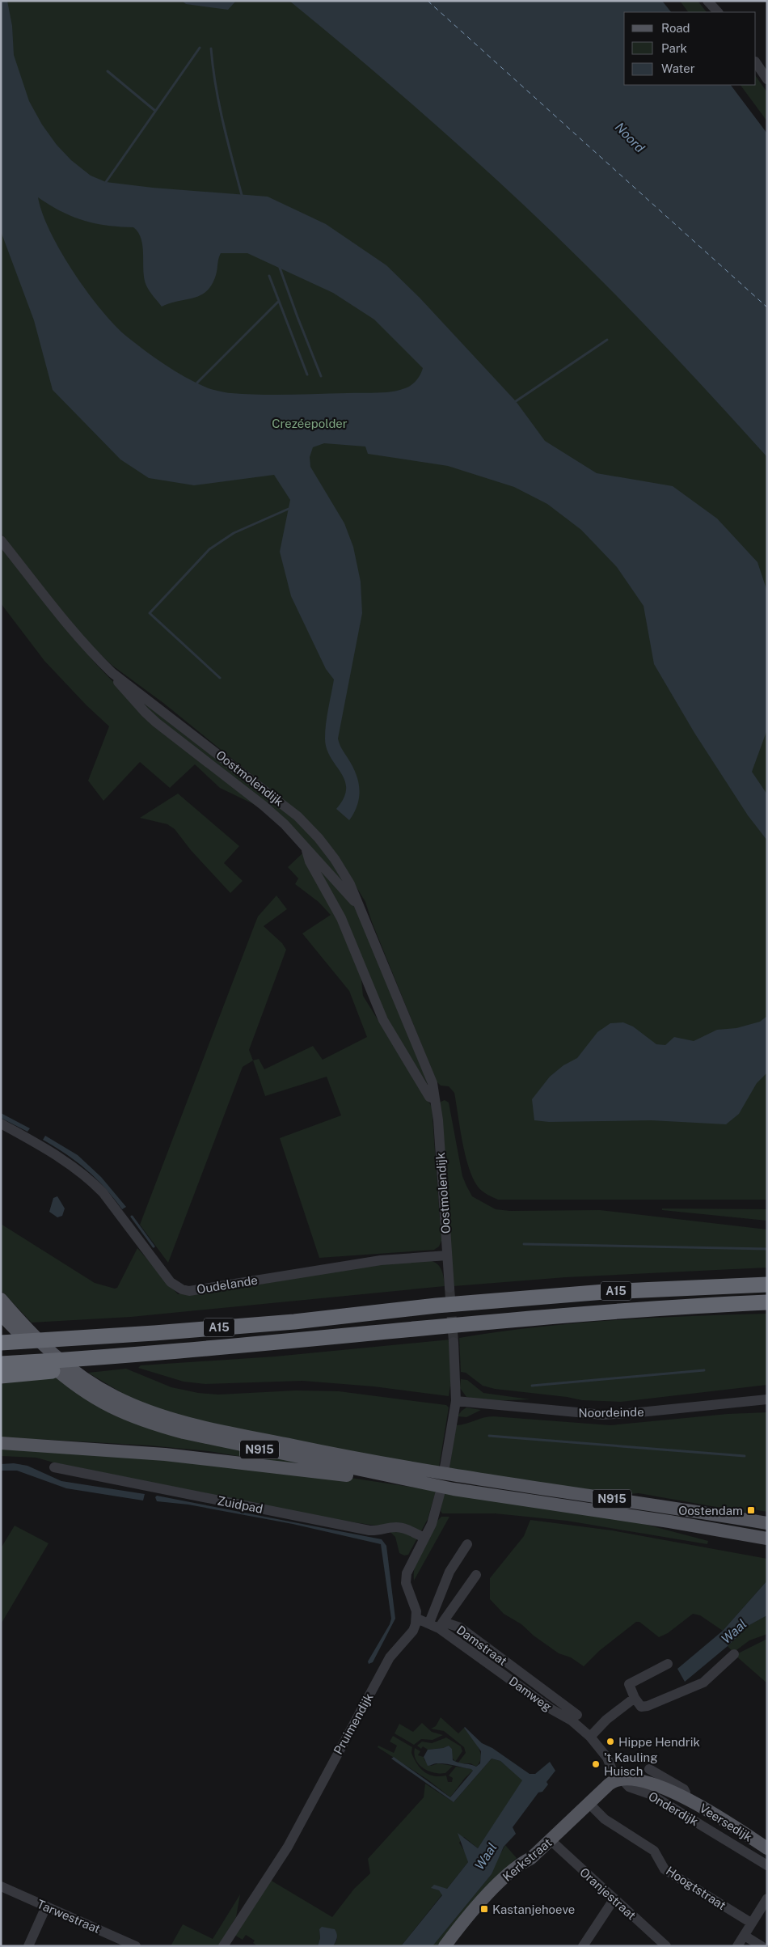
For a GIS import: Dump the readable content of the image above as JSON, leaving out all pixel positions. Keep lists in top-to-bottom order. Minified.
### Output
{"streets":{"highway":["A15"],"main road":["N915","Veersedijk","Kerkstraat"],"street":["Oostmolendijk","Oudelande","Noordeinde","Zuidpad","Damstraat","Damweg","Pruimendijk","Onderdijk","Hoogtstraat","Oranjestraat","Tarwestraat"]},"crossings":[["Oostmolendijk","Oudelande"],["Damstraat","Damweg"],["Damweg","Pruimendijk"],["Damweg","Onderdijk"],["Damweg","Veersedijk"],["Damweg","Kerkstraat"],["Onderdijk","Veersedijk"],["Onderdijk","Kerkstraat"],["Veersedijk","Kerkstraat"],["Kerkstraat","Hoogtstraat"],["Kerkstraat","Oranjestraat"]],"water":["Noord","Waal"],"parks":["Crezéepolder"],"places":{"transit":["Oostendam","Kastanjehoeve"],"other":["Hippe Hendrik","'t Kauling Huisch"]},"legend":["Road","Park","Water"]}
